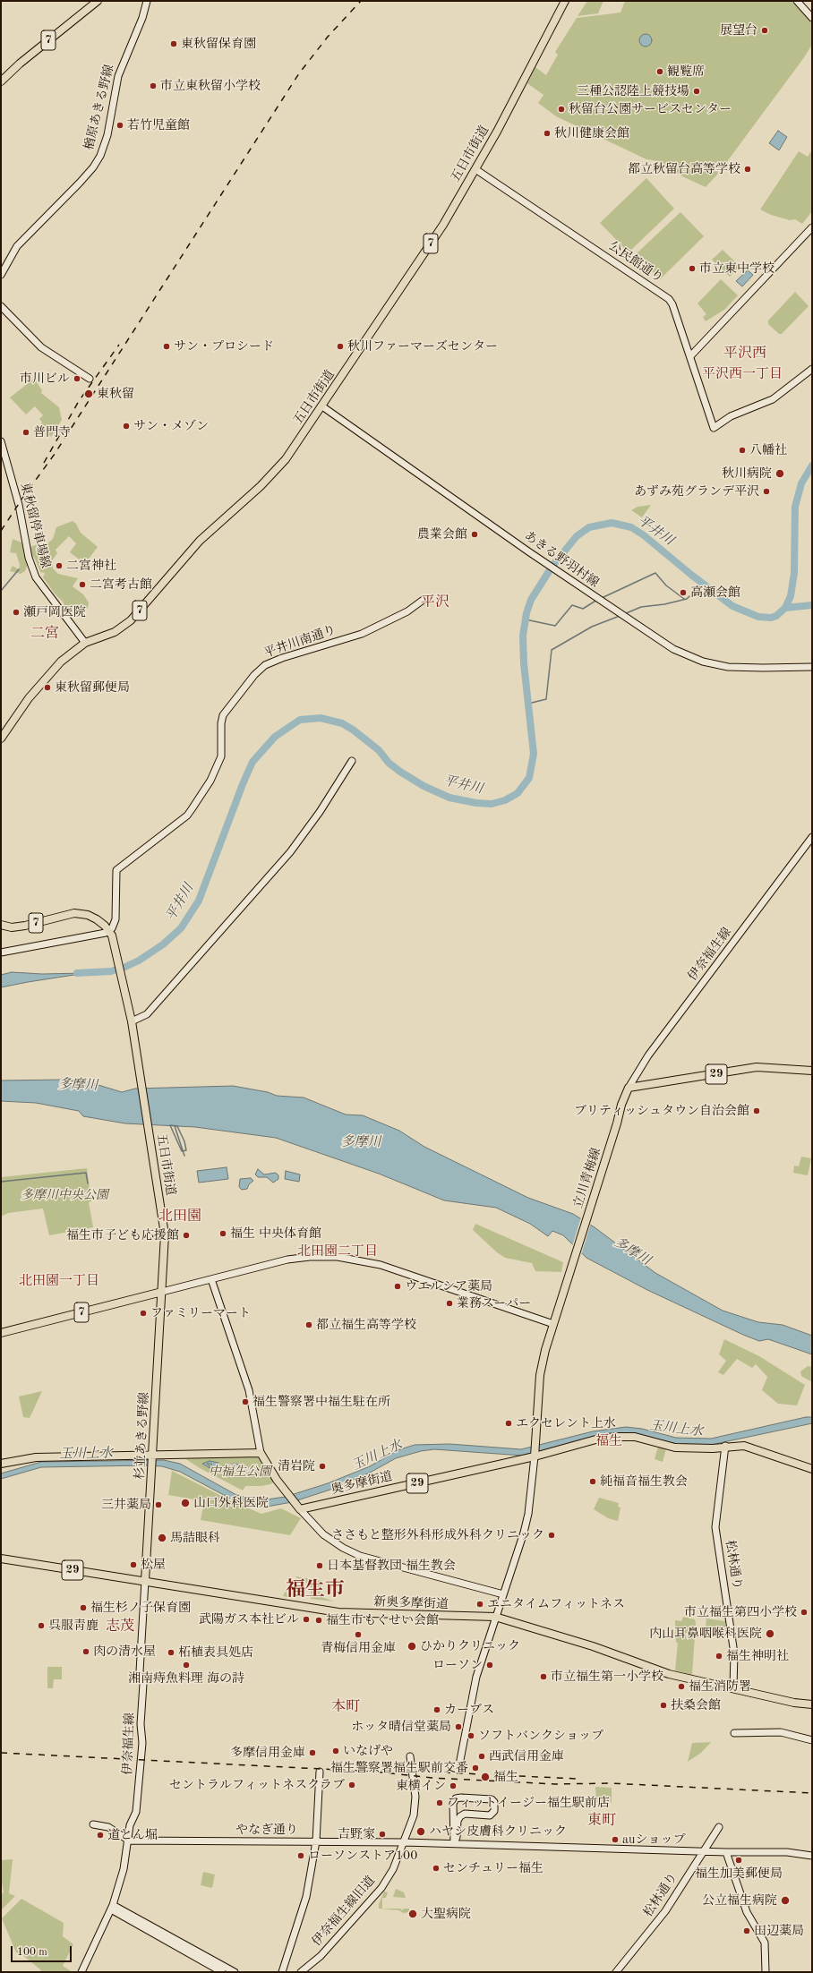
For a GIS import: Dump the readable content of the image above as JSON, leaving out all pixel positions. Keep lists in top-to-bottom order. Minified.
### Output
{"streets":{"main road":["7","五日市街道","29","立川青梅線","杉並あきる野線","奥多摩街道","新奥多摩街道"],"street":["楢原あきる野線","公民館通り","東秋留停車場線","あきる野羽村線","平井川南通り","伊奈福生線","松林通り","やなぎ通り","伊奈福生線旧道"]},"crossings":[["7","五日市街道"],["7","平井川南通り"],["7","杉並あきる野線"],["五日市街道","公民館通り"],["五日市街道","東秋留停車場線"],["五日市街道","あきる野羽村線"],["五日市街道","平井川南通り"],["五日市街道","杉並あきる野線"],["伊奈福生線","29"],["伊奈福生線","立川青梅線"],["伊奈福生線","杉並あきる野線"],["伊奈福生線","新奥多摩街道"],["伊奈福生線","やなぎ通り"],["29","立川青梅線"],["立川青梅線","奥多摩街道"],["杉並あきる野線","新奥多摩街道"],["奥多摩街道","松林通り"],["松林通り","新奥多摩街道"],["松林通り","やなぎ通り"],["やなぎ通り","伊奈福生線旧道"]],"districts":["平沢西","平沢西一丁目","平沢","二宮","北田園","北田園二丁目","北田園一丁目","福生","福生市","志茂","本町","東町"],"water":["平井川","多摩川","玉川上水"],"parks":["多摩川中央公園","中福生公園"],"places":["展望台","東秋留保育園","観覧席","市立東秋留小学校","三種公認陸上競技場","秋留台公園サービスセンター","若竹児童館","秋川健康会館","都立秋留台高等学校","市立東中学校","サン・プロシード","秋川ファーマーズセンター","市川ビル","東秋留","サン・メゾン","普門寺","八幡社","秋川病院","あずみ苑グランデ平沢","農業会館","二宮神社","二宮考古館","高瀬会館","瀬戸岡医院","東秋留郵便局","ブリティッシュタウン自治会館","福生 中央体育館","福生市子ども応援館","ウエルシア薬局","業務スーパー","ファミリーマート","都立福生高等学校","福生警察署中福生駐在所","エクセレント上水","清岩院","純福音福生教会","山口外科医院","三井薬局","ささもと整形外科形成外科クリニック","馬詰眼科","松屋","日本基督教団 福生教会","エニタイムフィットネス","福生杉ノ子保育園","市立福生第四小学校","武陽ガス本社ビル","福生市もくせい会館","呉服靑鹿","内山耳鼻咽喉科医院","青梅信用金庫","ひかりクリニック","肉の清水屋","柘植表具処店","福生神明社","湘南痔魚料理 海の詩","ローソン","市立福生第一小学校","福生消防署","扶桑会館","カーブス","ホッタ晴信堂薬局","ソフトバンクショップ","いなげや","多摩信用金庫","西武信用金庫","福生警察署福生駅前交番","福生","セントラルフィットネスクラブ","東横イン","フィットイージー福生駅前店","ハヤシ皮膚科クリニック","吉野家","道とん堀","auショップ","ローソンストア100","福生加美郵便局","センチュリー福生","公立福生病院","大聖病院","田辺薬局"],"scale_bar":"100 m"}
